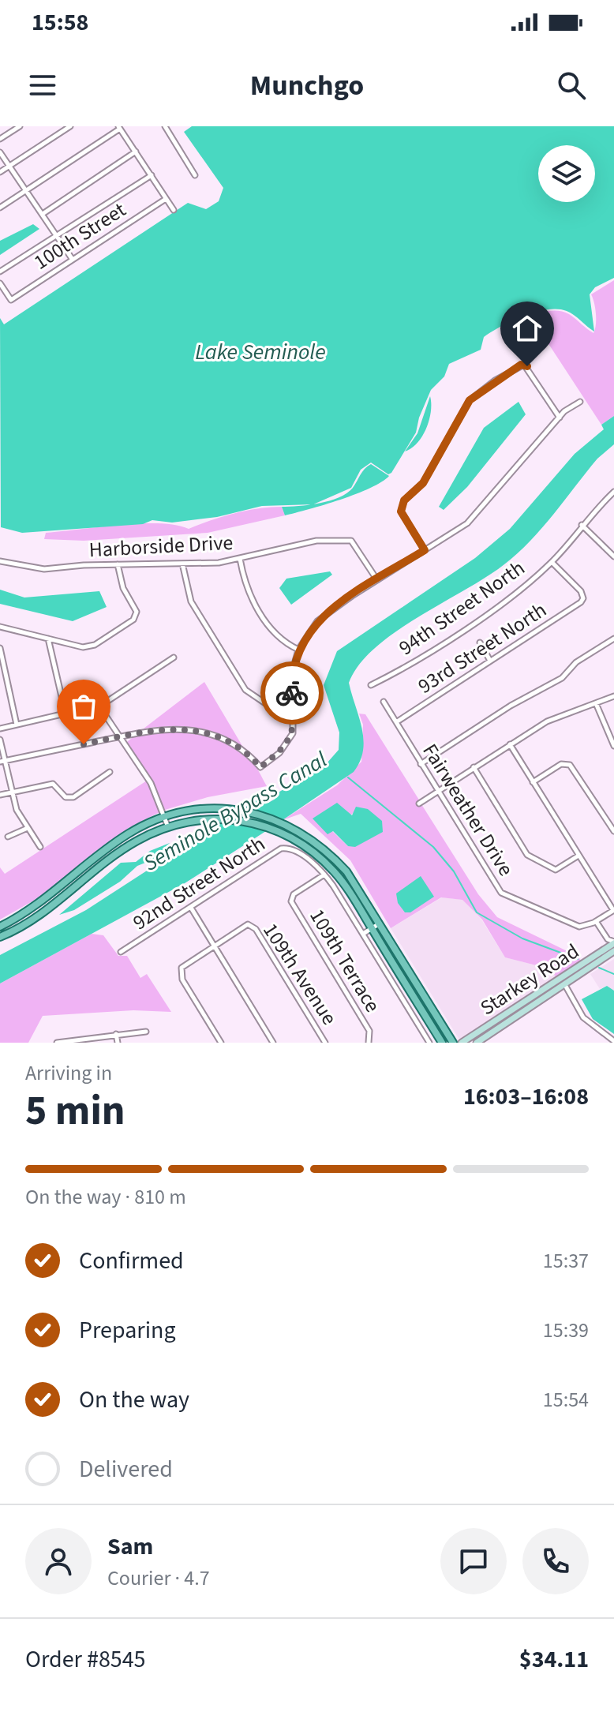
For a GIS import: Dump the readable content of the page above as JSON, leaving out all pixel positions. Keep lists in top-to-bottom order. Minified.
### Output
{"streets":{"main road":["Starkey Road"],"street":["100th Street","Harborside Drive","94th Street North","93rd Street North","Fairweather Drive","92nd Street North","109th Terrace","109th Avenue"]},"crossings":[["94th Street North","93rd Street North"],["93rd Street North","Fairweather Drive"],["92nd Street North","109th Terrace"]],"water":["Lake Seminole","Seminole Bypass Canal"],"page":{"status":"15:58","header":"Munchgo","heading":["5 min","Arriving in","16:03–16:08"],"panel":["Sam","Courier · 4.7","Order #8545","$34.11"],"bar":"On the way · 810 m","list":[["Confirmed","15:37"],["Preparing","15:39"],["On the way","15:54"],"Delivered"]}}
